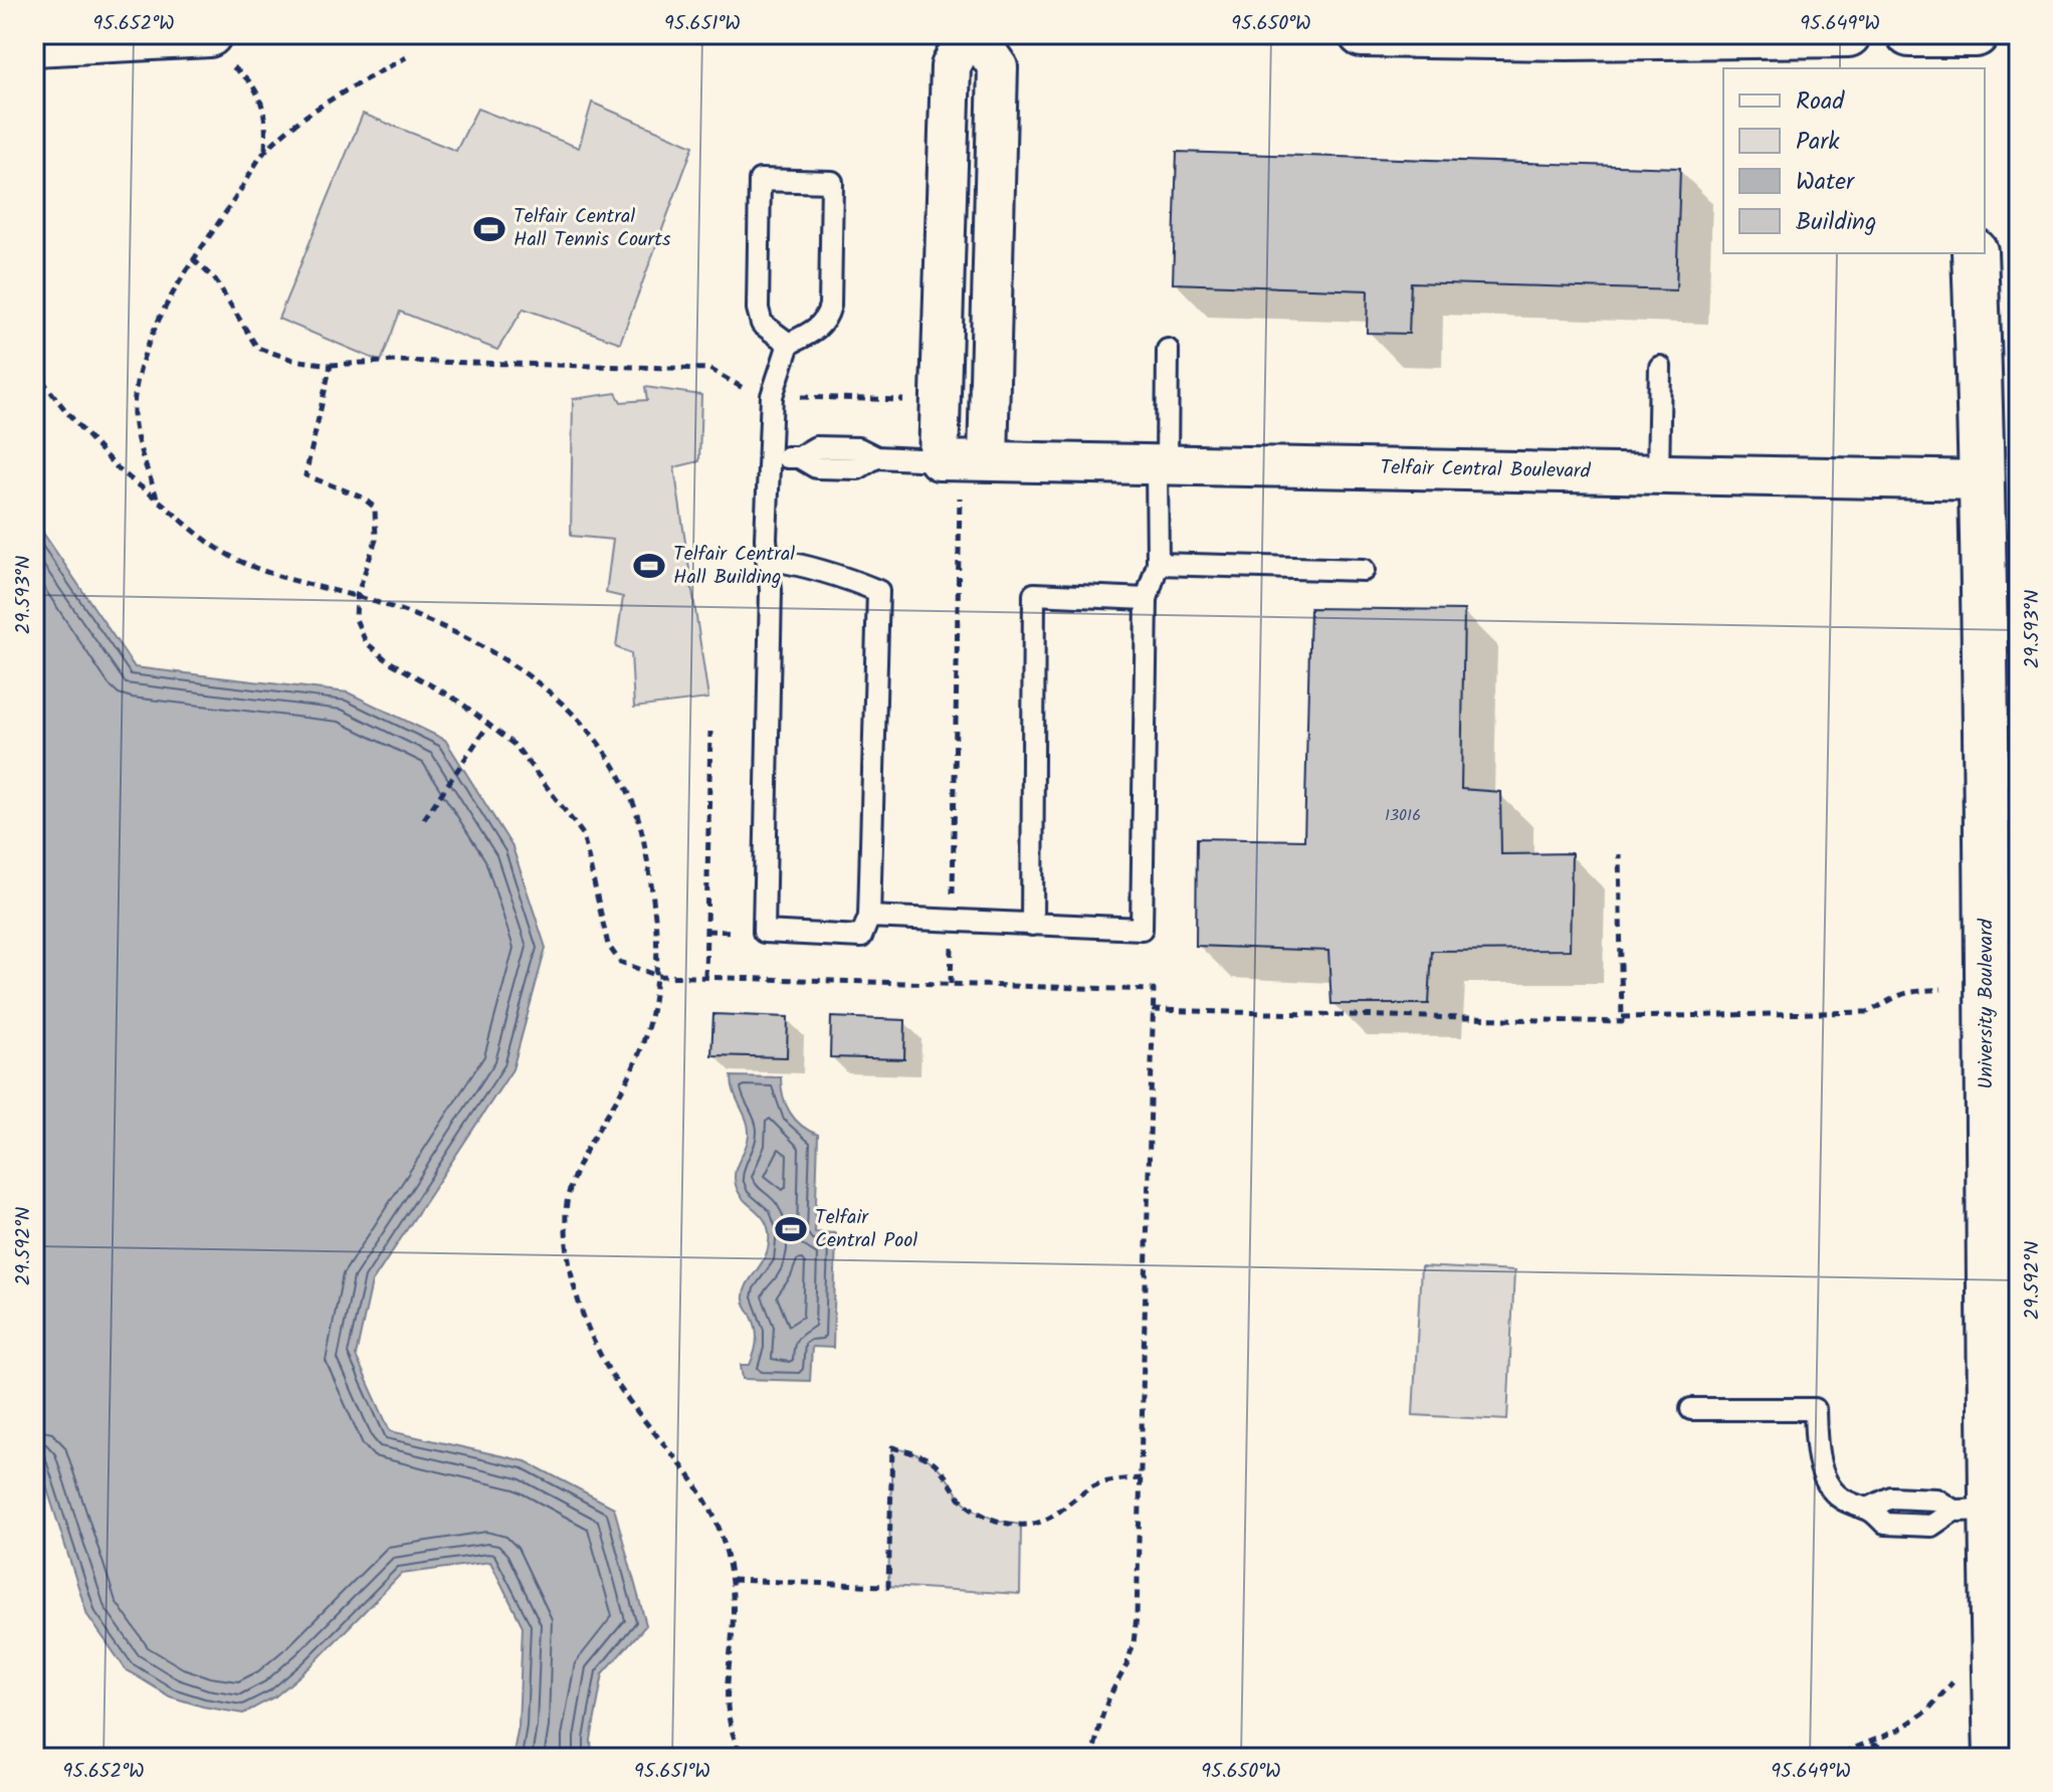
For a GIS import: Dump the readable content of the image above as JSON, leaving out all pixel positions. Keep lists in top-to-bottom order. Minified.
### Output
{"streets":{"main road":["University Boulevard"],"street":["Telfair Central Boulevard"]},"crossings":[["Telfair Central Boulevard","University Boulevard"]],"places":{"sports":["Telfair Central Hall Tennis Courts","Telfair Central Hall Building","Telfair Central Pool"]},"house_numbers":["13016"],"legend":["Road","Park","Water","Building"],"coordinates":["95.652°W","95.651°W","95.650°W","95.649°W","29.593°N","29.592°N"]}
